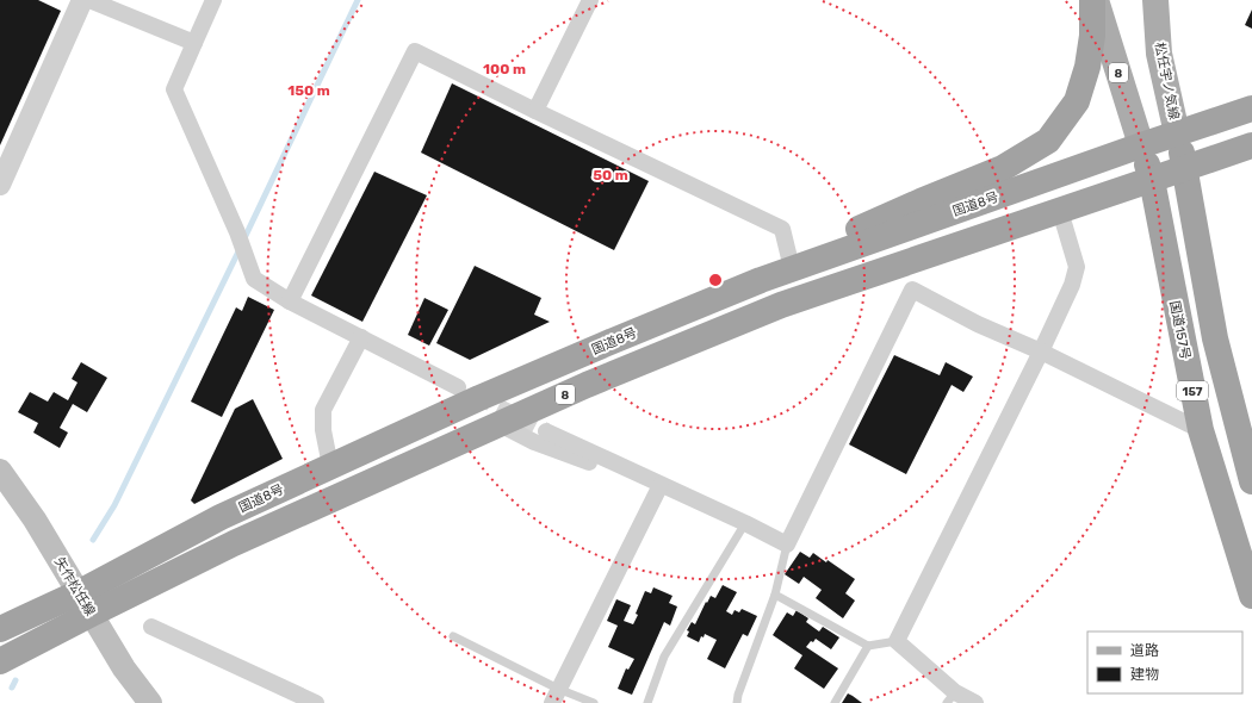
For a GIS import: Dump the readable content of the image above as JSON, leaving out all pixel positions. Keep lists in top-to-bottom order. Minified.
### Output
{"streets":{"highway":["8","国道8号","国道157号","157"],"main road":["松任宇ノ気線","矢作松任線"]},"crossings":[["8","国道8号"],["8","国道157号"],["松任宇ノ気線","国道8号"],["松任宇ノ気線","157"],["国道8号","国道157号"],["国道8号","157"],["国道8号","矢作松任線"]],"legend":["道路","建物"],"rings":["100 m","150 m","50 m"]}
